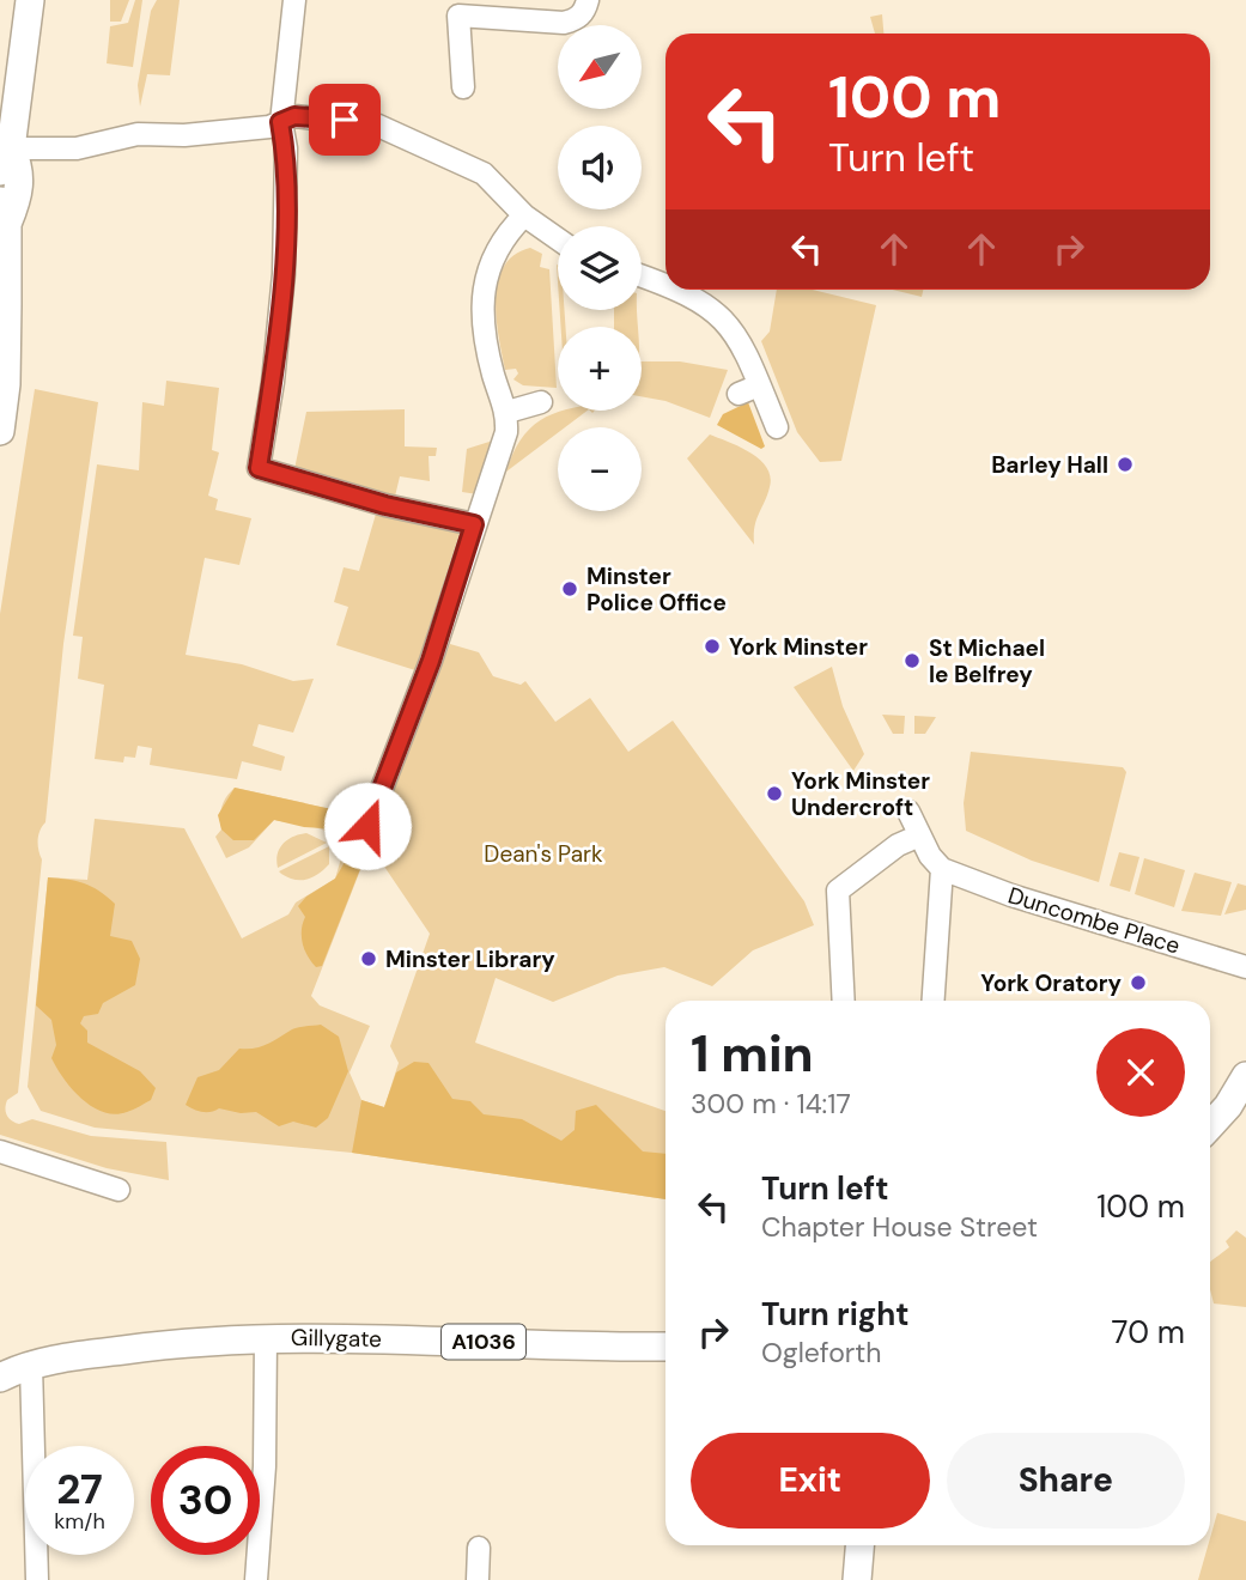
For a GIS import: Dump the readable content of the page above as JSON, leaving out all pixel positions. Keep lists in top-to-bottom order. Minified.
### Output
{"streets":{"main road":["Gillygate","A1036"],"street":["Duncombe Place"]},"parks":["Dean's Park"],"places":["Barley Hall","Minster Police Office","York Minster","St Michael le Belfrey","York Minster Undercroft","Minster Library","York Oratory"],"north":"bottom left","page":{"map_buttons":["+","−"],"turn":["100 m","Turn left"],"heading":["1 min","300 m · 14:17"],"list":[{"name":"Turn left","note":"Chapter House Street","value":"100 m"},{"name":"Turn right","note":"Ogleforth","value":"70 m"}],"buttons":["Exit","Share"],"speed":"27 km/h","limit":"30"}}
